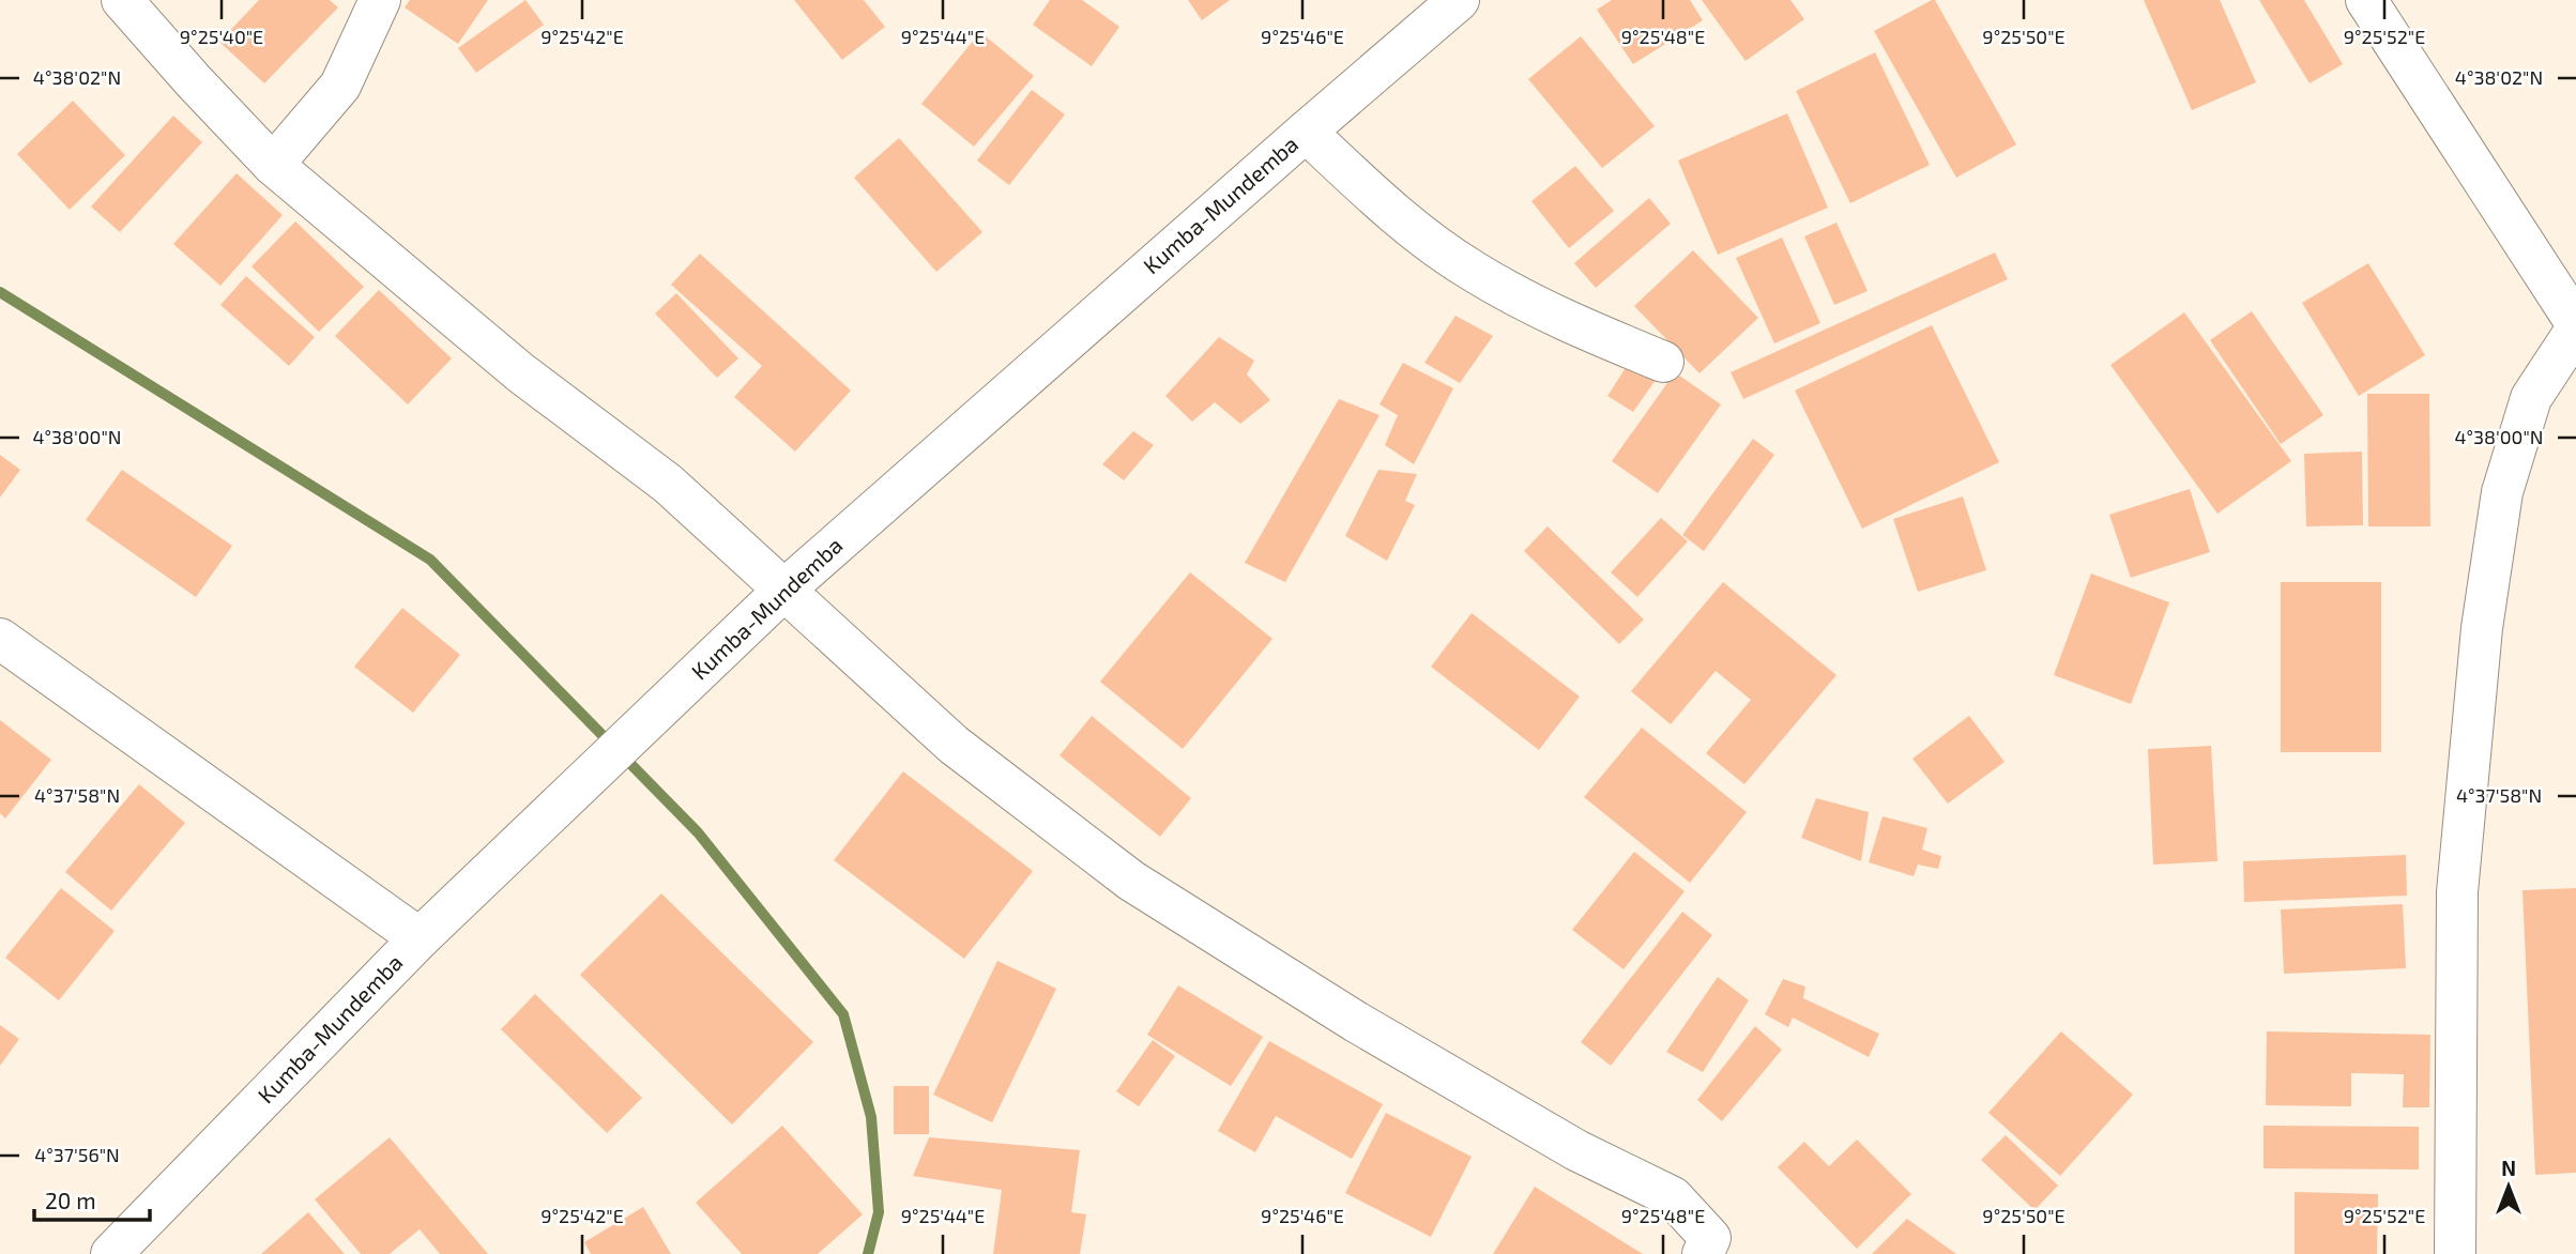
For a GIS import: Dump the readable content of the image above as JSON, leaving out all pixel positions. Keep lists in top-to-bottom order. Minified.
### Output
{"streets":{"main road":["Kumba-Mundemba"]},"scale_bar":"20 m","north":"top","coordinates":["9°25'40\"E","9°25'42\"E","9°25'44\"E","9°25'46\"E","9°25'48\"E","9°25'50\"E","9°25'52\"E","4°38'02\"N","4°38'00\"N","4°37'58\"N","4°37'56\"N"]}
